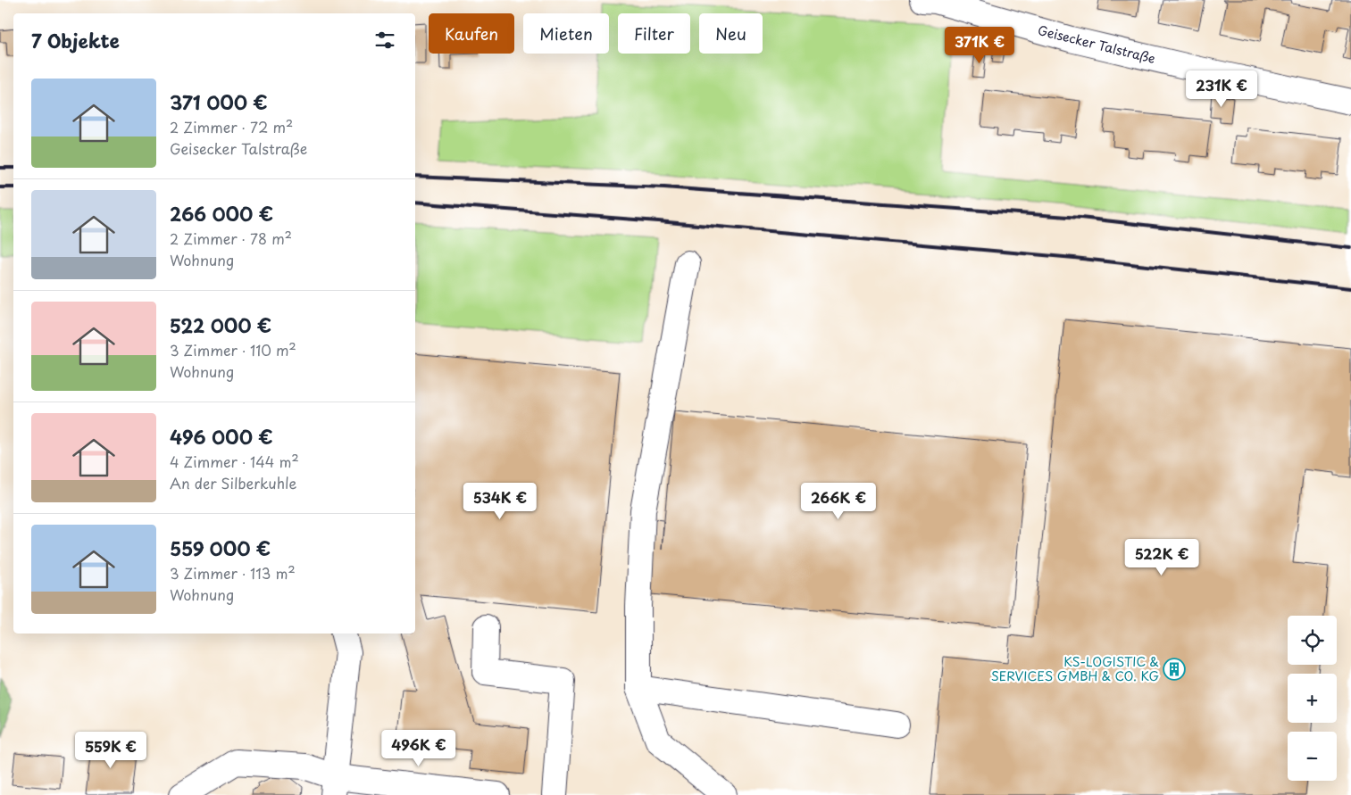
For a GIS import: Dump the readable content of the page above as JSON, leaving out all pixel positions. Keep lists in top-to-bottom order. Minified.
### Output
{"streets":{"street":["Geisecker Talstraße"]},"places":{"building":["KS-LOGISTIC & SERVICES GMBH & CO. KG"]},"page":{"chip":["Kaufen","Mieten","Filter","Neu"],"heading":"7 Objekte","price":["371K €","231K €","534K €","266K €","522K €","496K €","559K €"],"list":[{"name":"371 000 €","note":"2 Zimmer · 72 m² · Geisecker Talstraße"},{"name":"266 000 €","note":"2 Zimmer · 78 m² · Wohnung"},{"name":"522 000 €","note":"3 Zimmer · 110 m² · Wohnung"},{"name":"496 000 €","note":"4 Zimmer · 144 m² · An der Silberkuhle"},{"name":"559 000 €","note":"3 Zimmer · 113 m² · Wohnung"}],"map_buttons":["+","−"]}}
